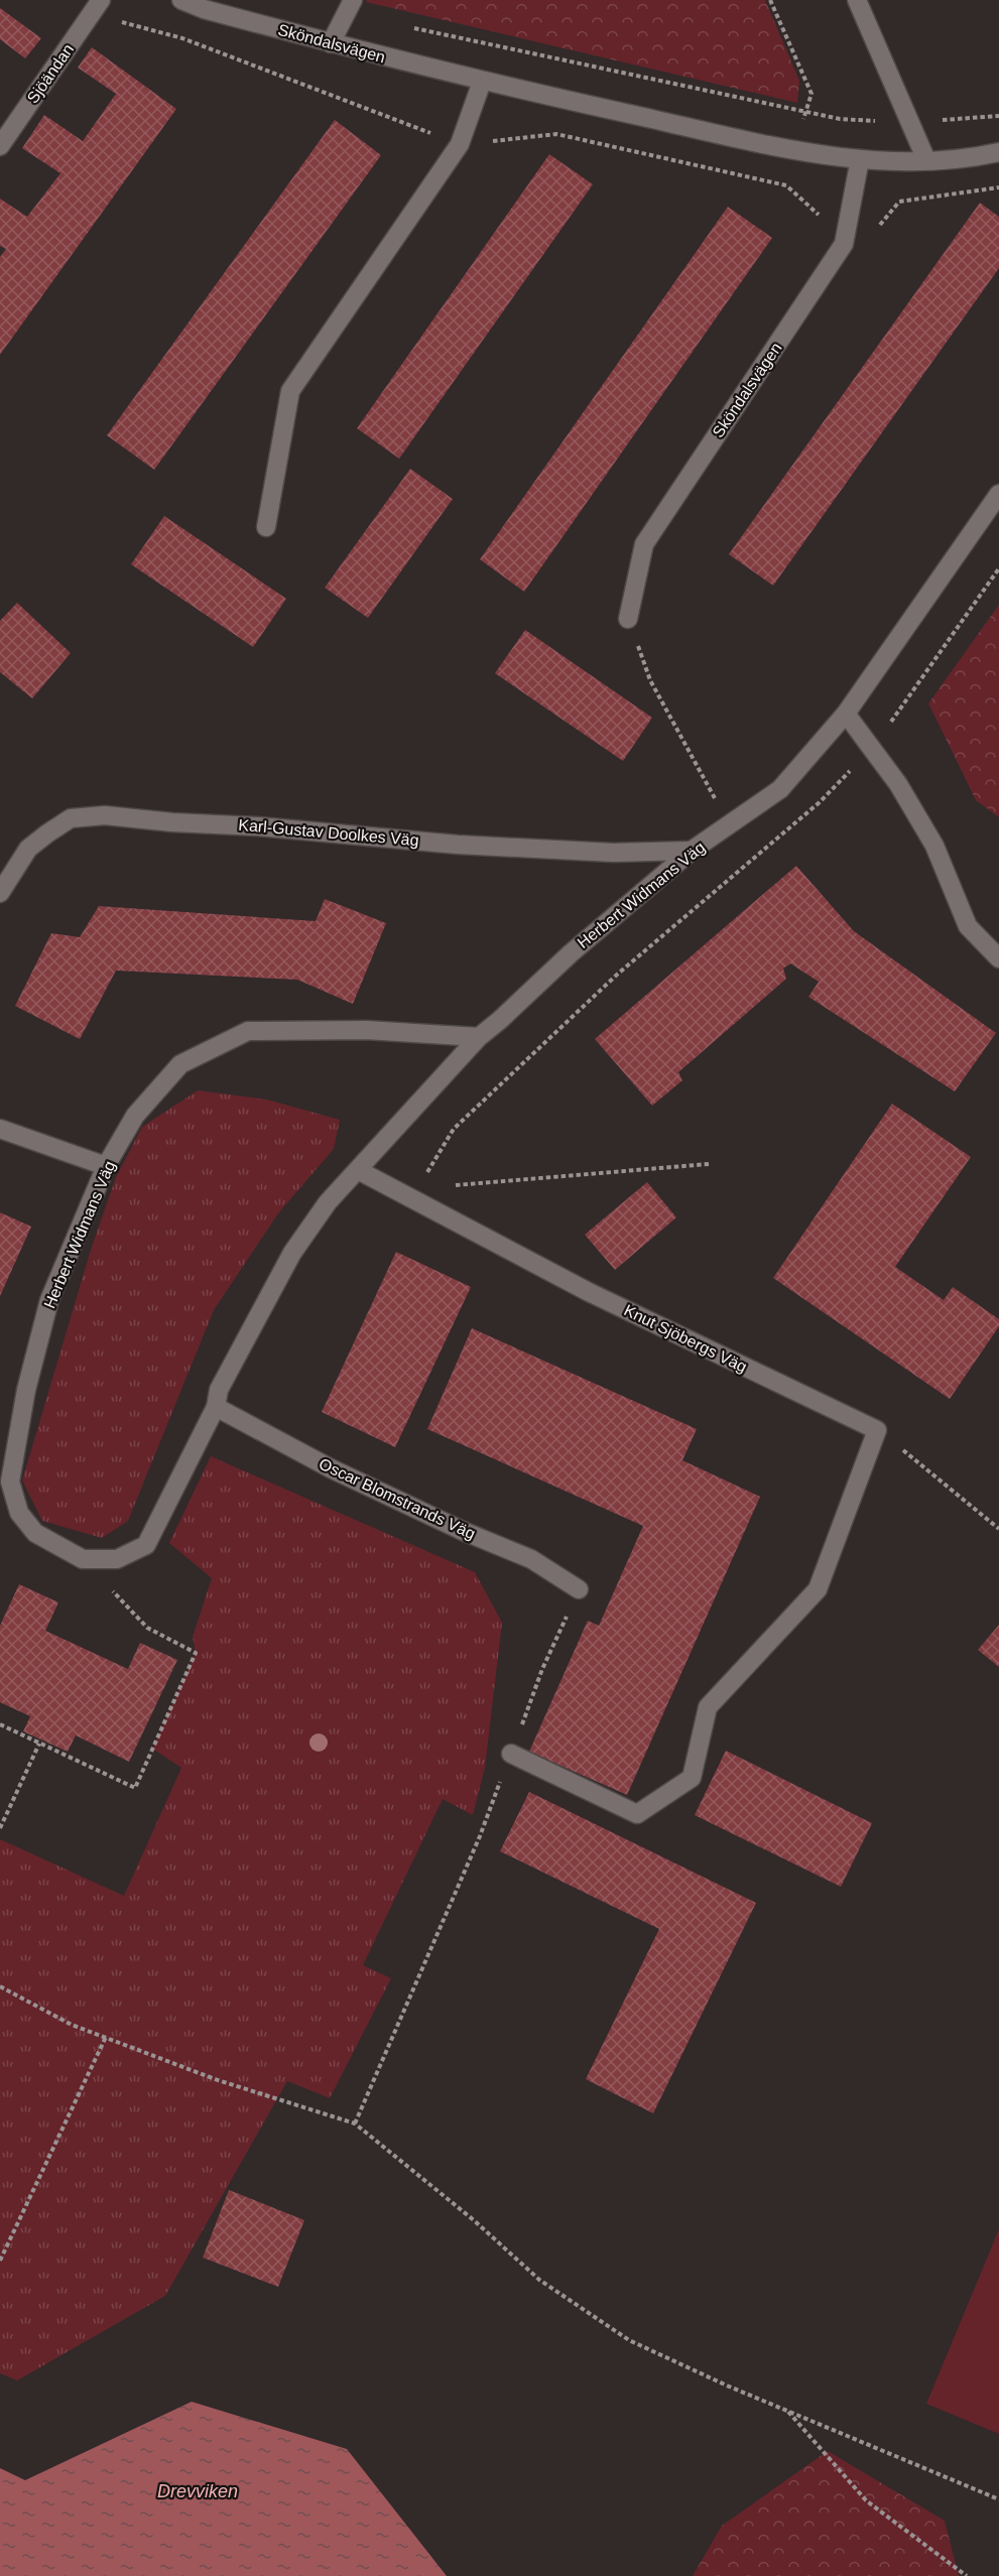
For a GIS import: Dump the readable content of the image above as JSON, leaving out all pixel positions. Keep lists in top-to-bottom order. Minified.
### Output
{"streets":{"street":["Sköndalsvägen","Sjöändan","Karl-Gustav Doolkes Väg","Herbert Widmans Väg","Knut Sjöbergs Väg","Oscar Blomstrands Väg"]},"crossings":[["Karl-Gustav Doolkes Väg","Herbert Widmans Väg"],["Herbert Widmans Väg","Knut Sjöbergs Väg"],["Herbert Widmans Väg","Oscar Blomstrands Väg"]],"water":["Drevviken"]}
